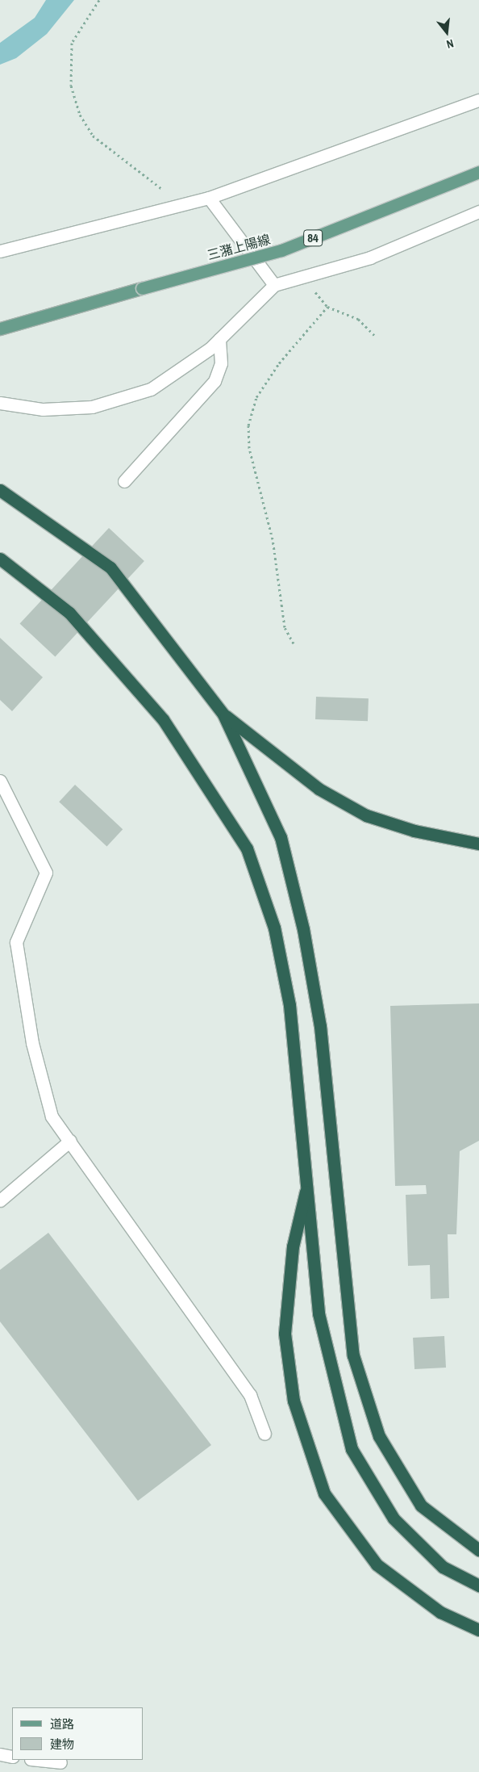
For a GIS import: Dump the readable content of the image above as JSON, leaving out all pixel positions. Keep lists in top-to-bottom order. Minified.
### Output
{"streets":{"main road":["84","三潴上陽線"]},"legend":["道路","建物"],"north":"bottom"}
